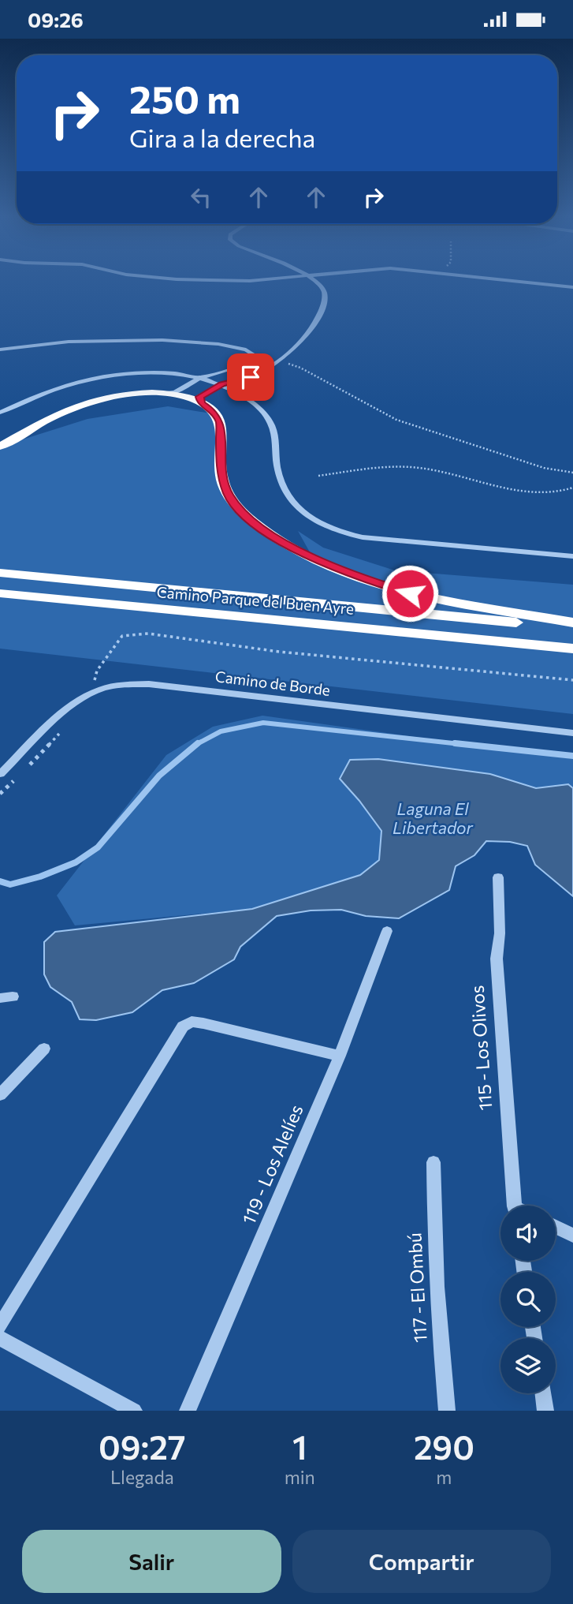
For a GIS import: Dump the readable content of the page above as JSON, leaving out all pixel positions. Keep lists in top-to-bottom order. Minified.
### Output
{"streets":{"highway":["Camino Parque del Buen Ayre"],"street":["Camino de Borde","115 - Los Olivos","119 - Los Alelíes","117 - El Ombú"]},"water":["Laguna El Libertador"],"page":{"status":"09:26","turn":["250 m","Gira a la derecha"],"eta":["09:27","Llegada","1","min","290","m"],"buttons":["Salir","Compartir"]}}
